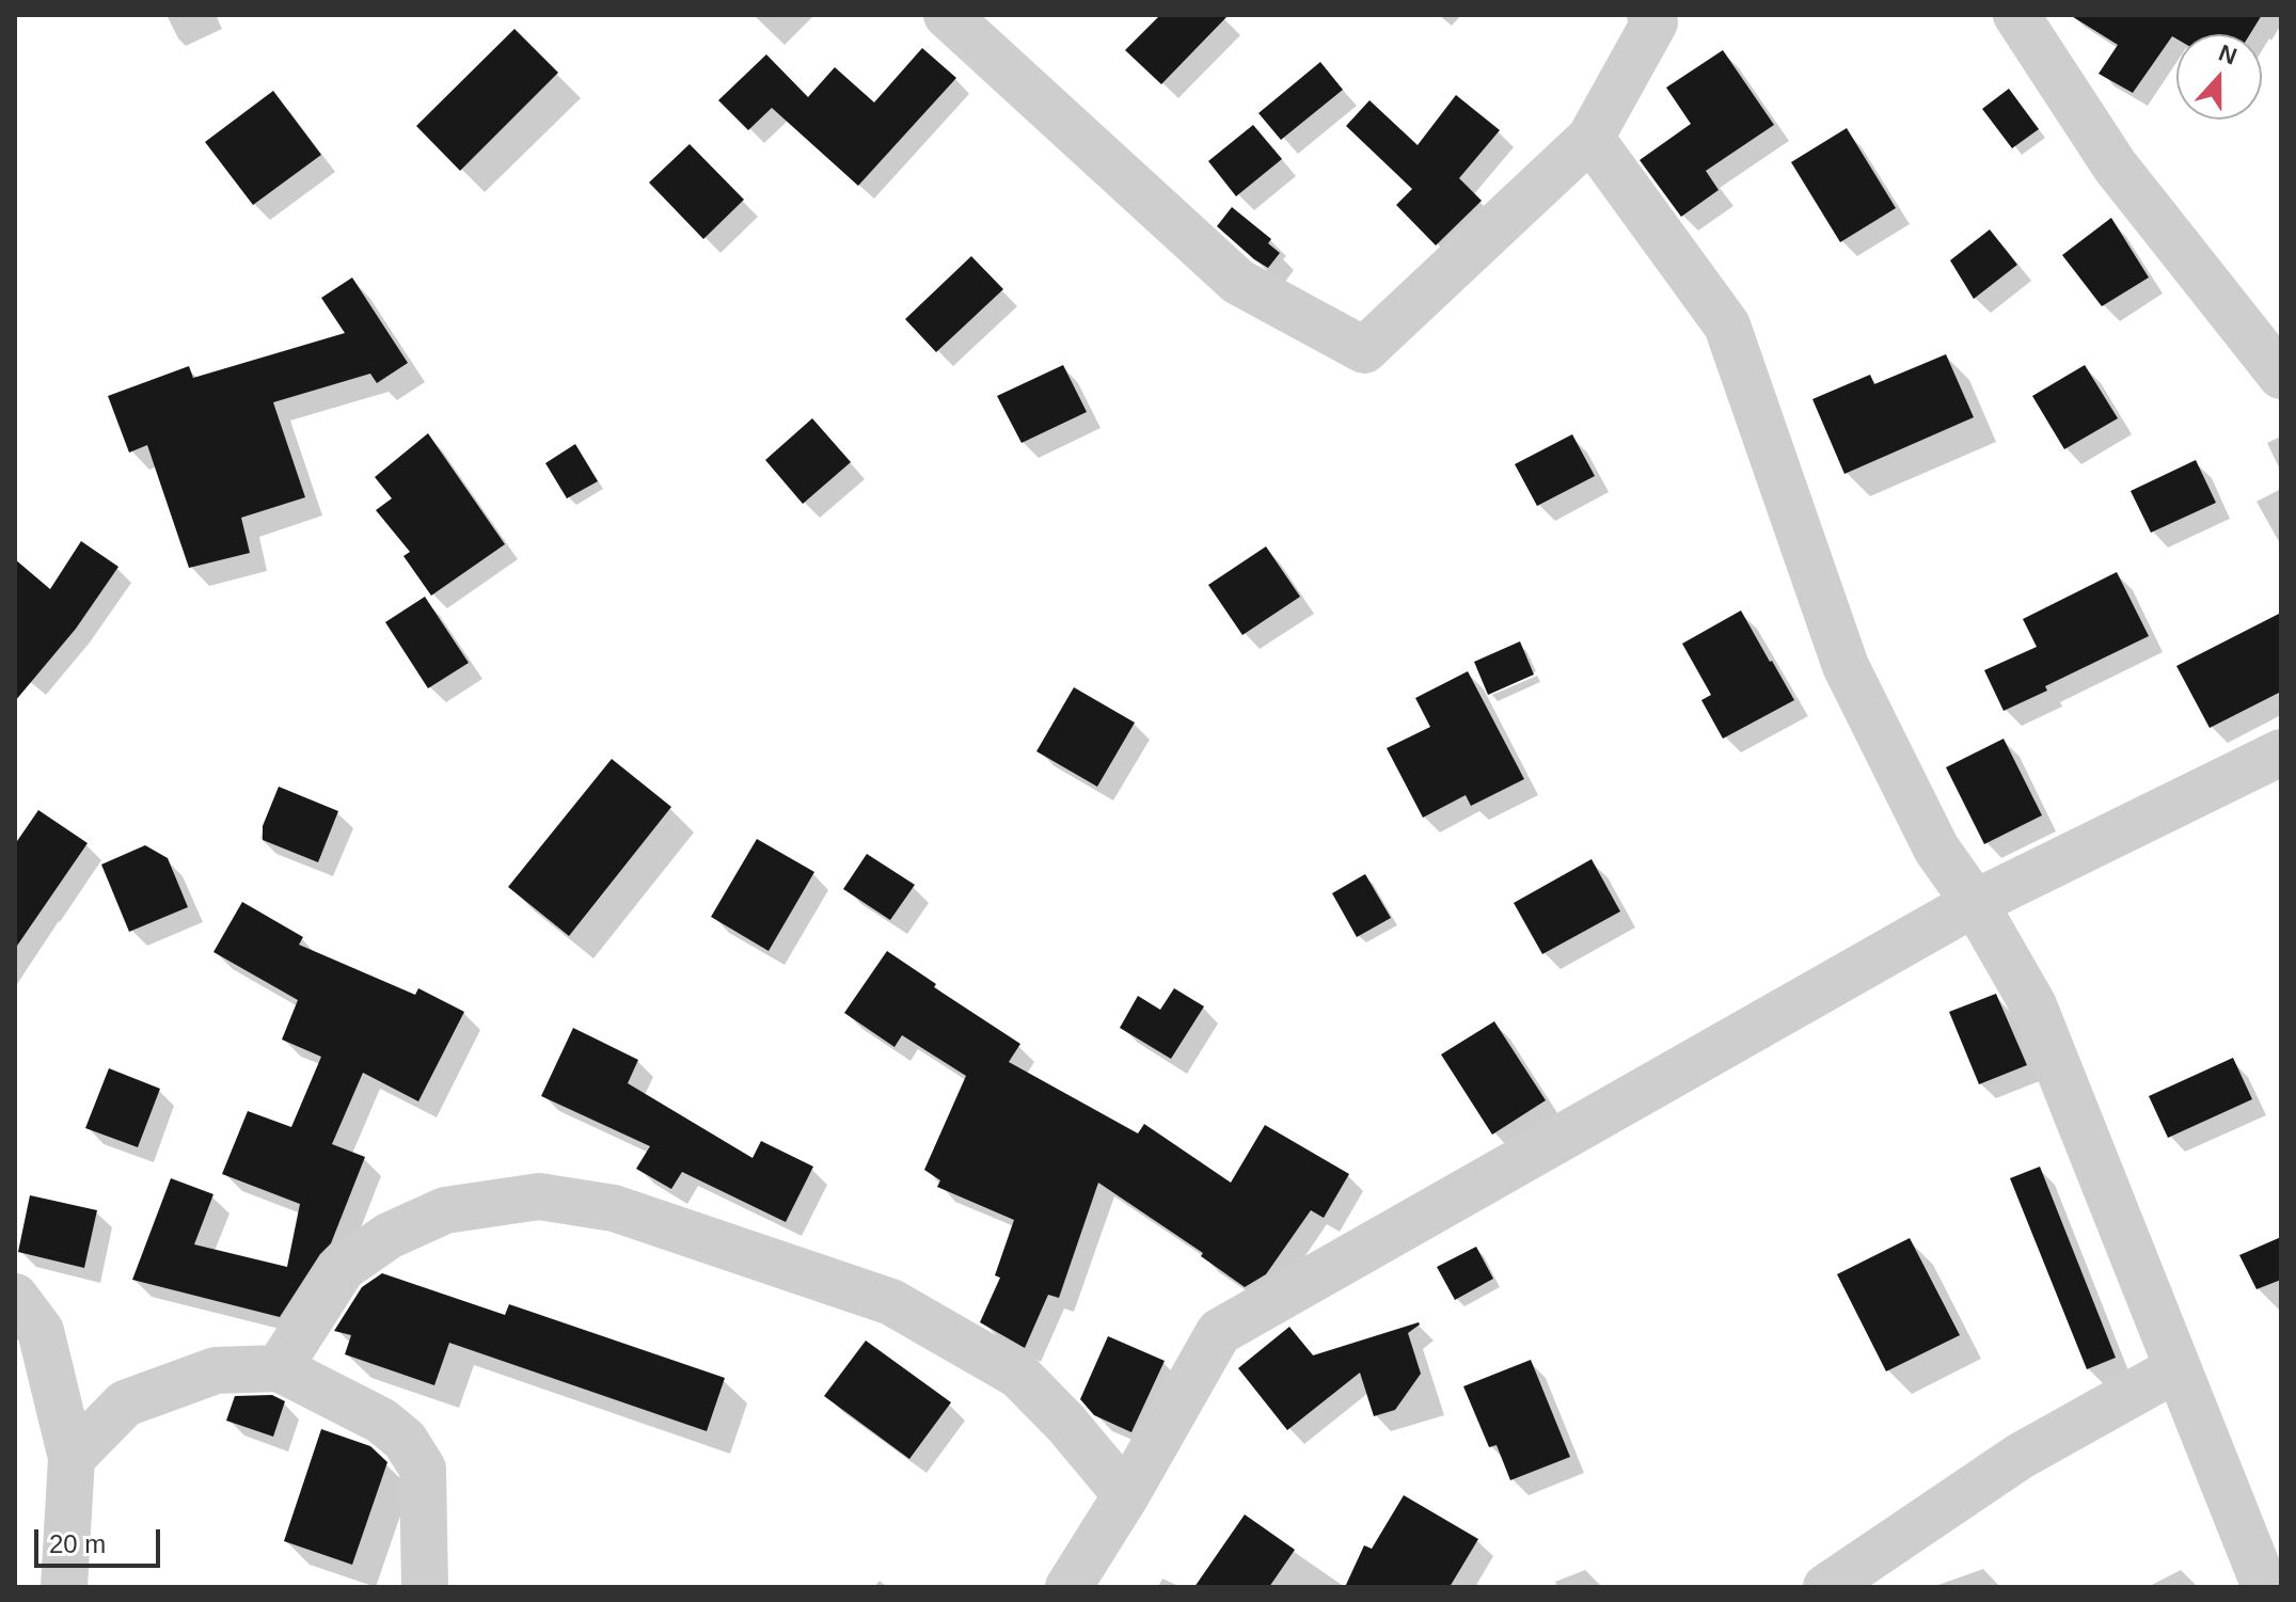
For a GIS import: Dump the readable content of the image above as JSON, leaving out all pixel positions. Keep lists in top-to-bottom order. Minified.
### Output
{"scale_bar":"20 m","north":"top"}
